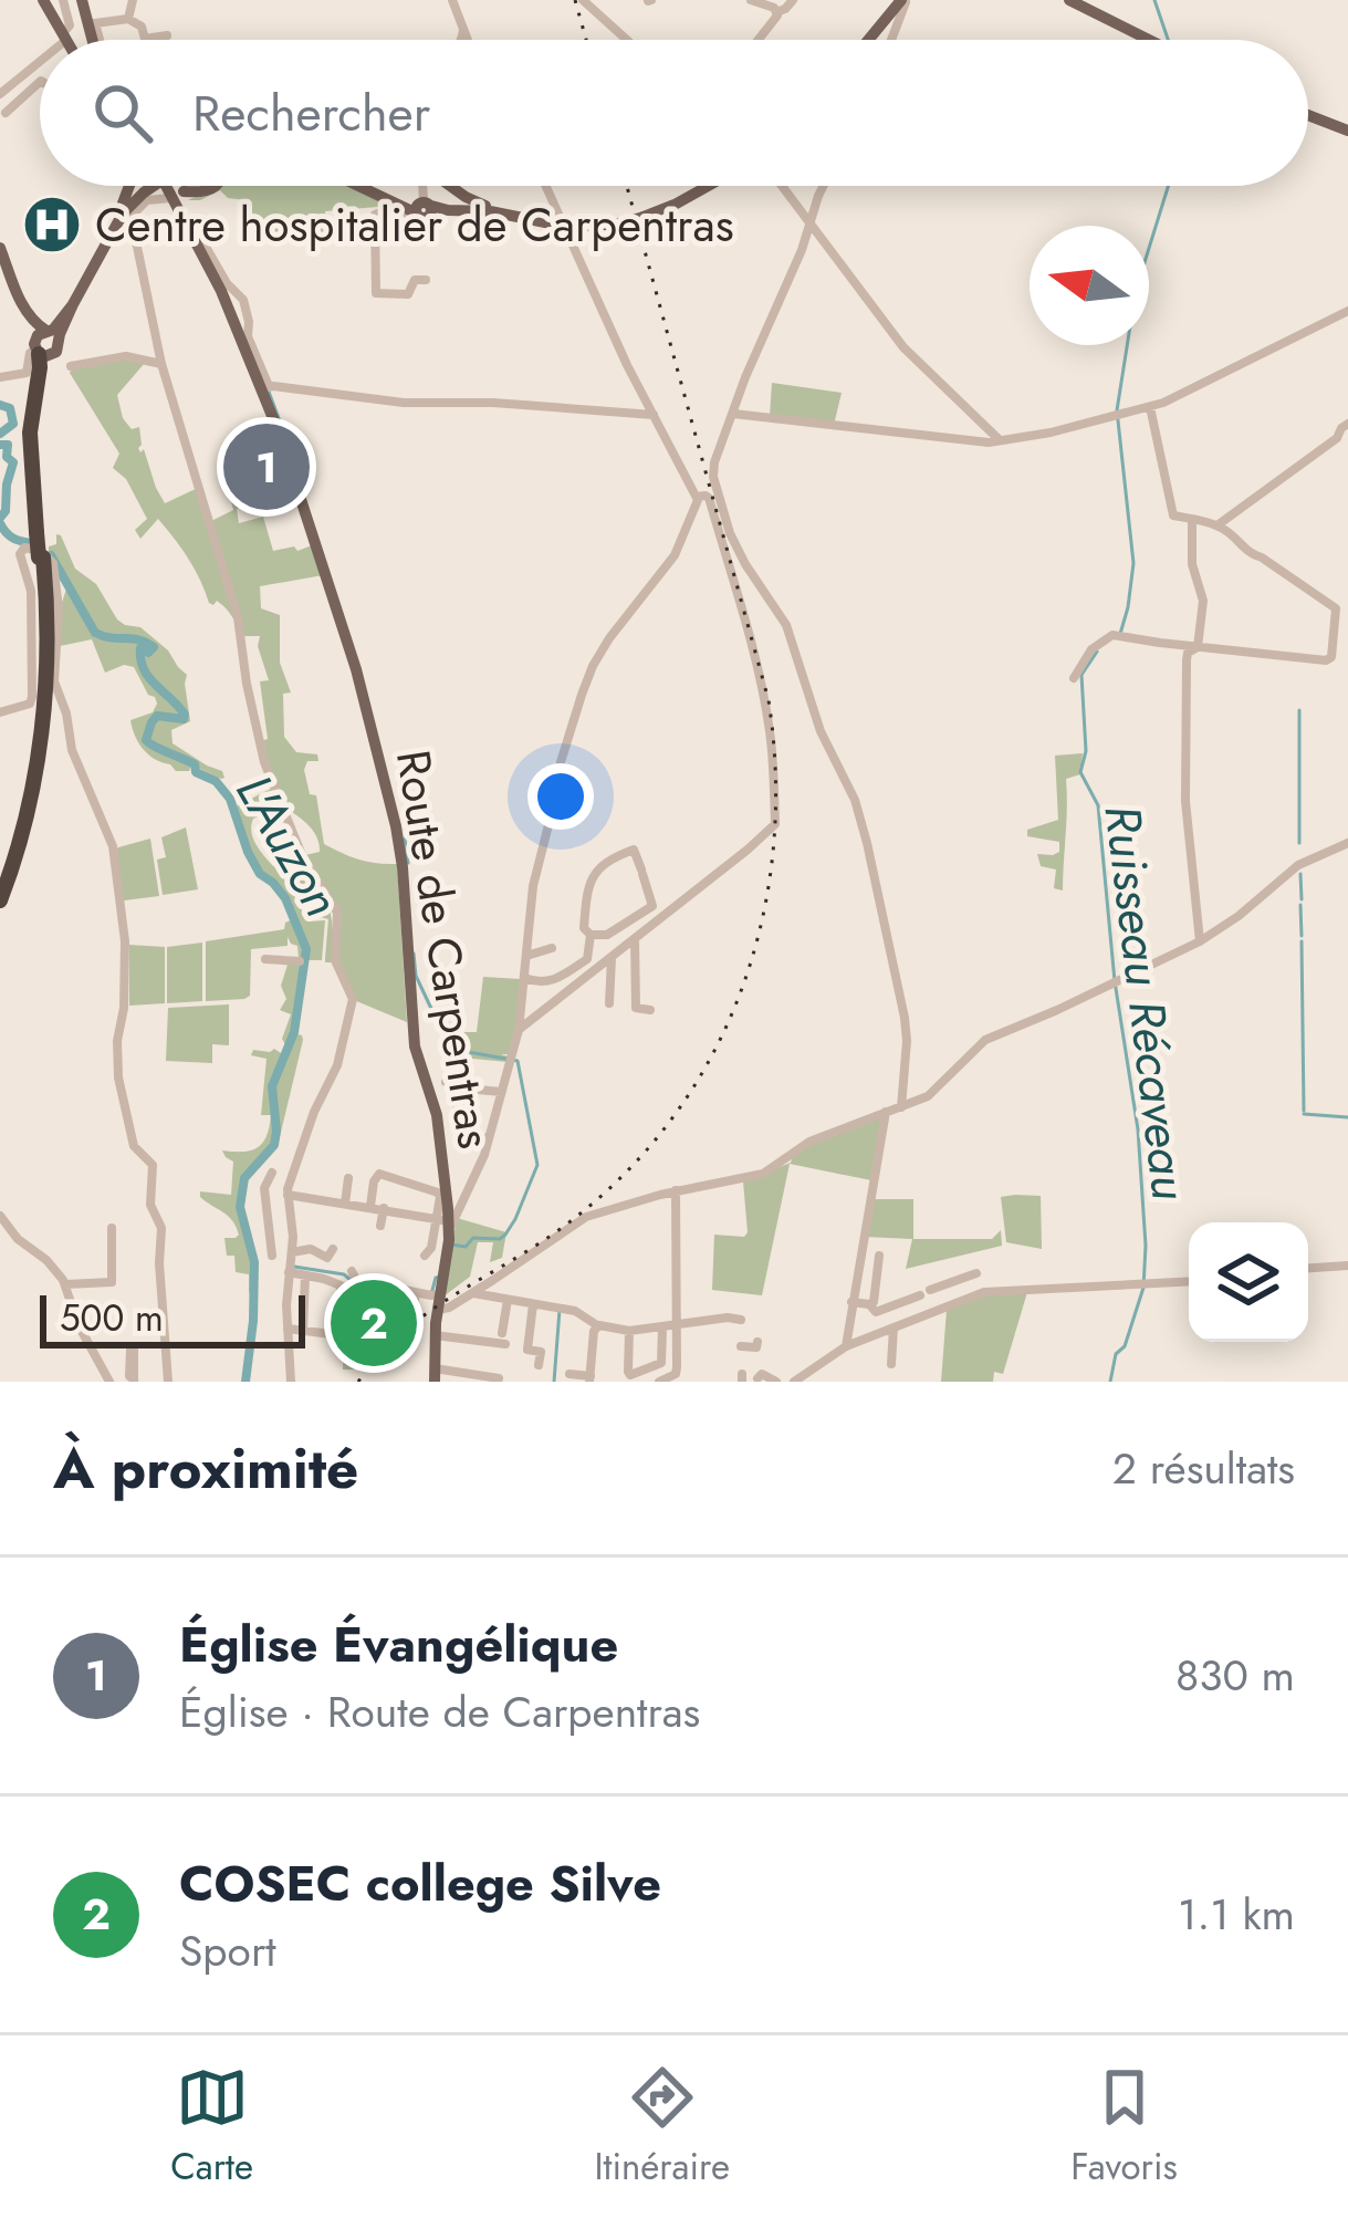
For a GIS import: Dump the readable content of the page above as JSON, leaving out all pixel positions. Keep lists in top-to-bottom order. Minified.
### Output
{"streets":{"main road":["Route de Carpentras"]},"water":["L'Auzon","Ruisseau Récaveau"],"places":{"hospital":["Centre hospitalier de Carpentras"]},"scale_bar":"500 m","north":"left","page":{"search":"Rechercher","pins":["1","2"],"scale":"500 m","heading":["À proximité","2 résultats"],"list":[{"mark":"1","name":"Église Évangélique","note":"Église · Route de Carpentras","value":"830 m"},{"mark":"2","name":"COSEC college Silve","note":"Sport","value":"1.1 km"}],"nav":["Carte","Itinéraire","Favoris"]}}
